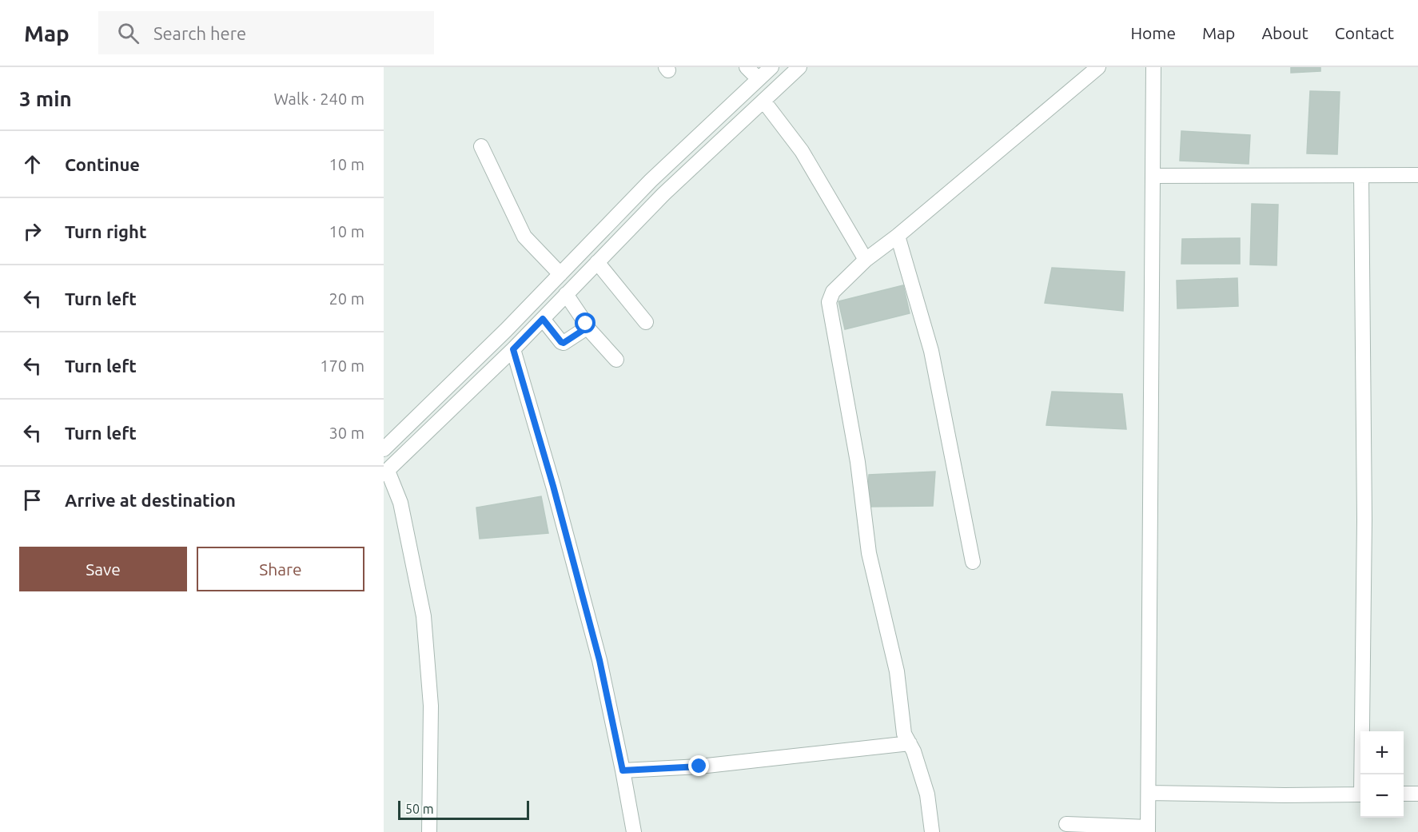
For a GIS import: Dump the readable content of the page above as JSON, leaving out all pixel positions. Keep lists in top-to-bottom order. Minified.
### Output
{"scale_bar":"50 m","page":{"header":"Map","search":"Search here","nav":["Home","Map","About","Contact"],"heading":["3 min","Walk · 240 m"],"list":[["Continue","10 m"],["Turn right","10 m"],["Turn left","20 m"],["Turn left","170 m"],["Turn left","30 m"],"Arrive at destination"],"buttons":["Save","Share"],"map_buttons":["+","−"],"scale":"50 m"}}
